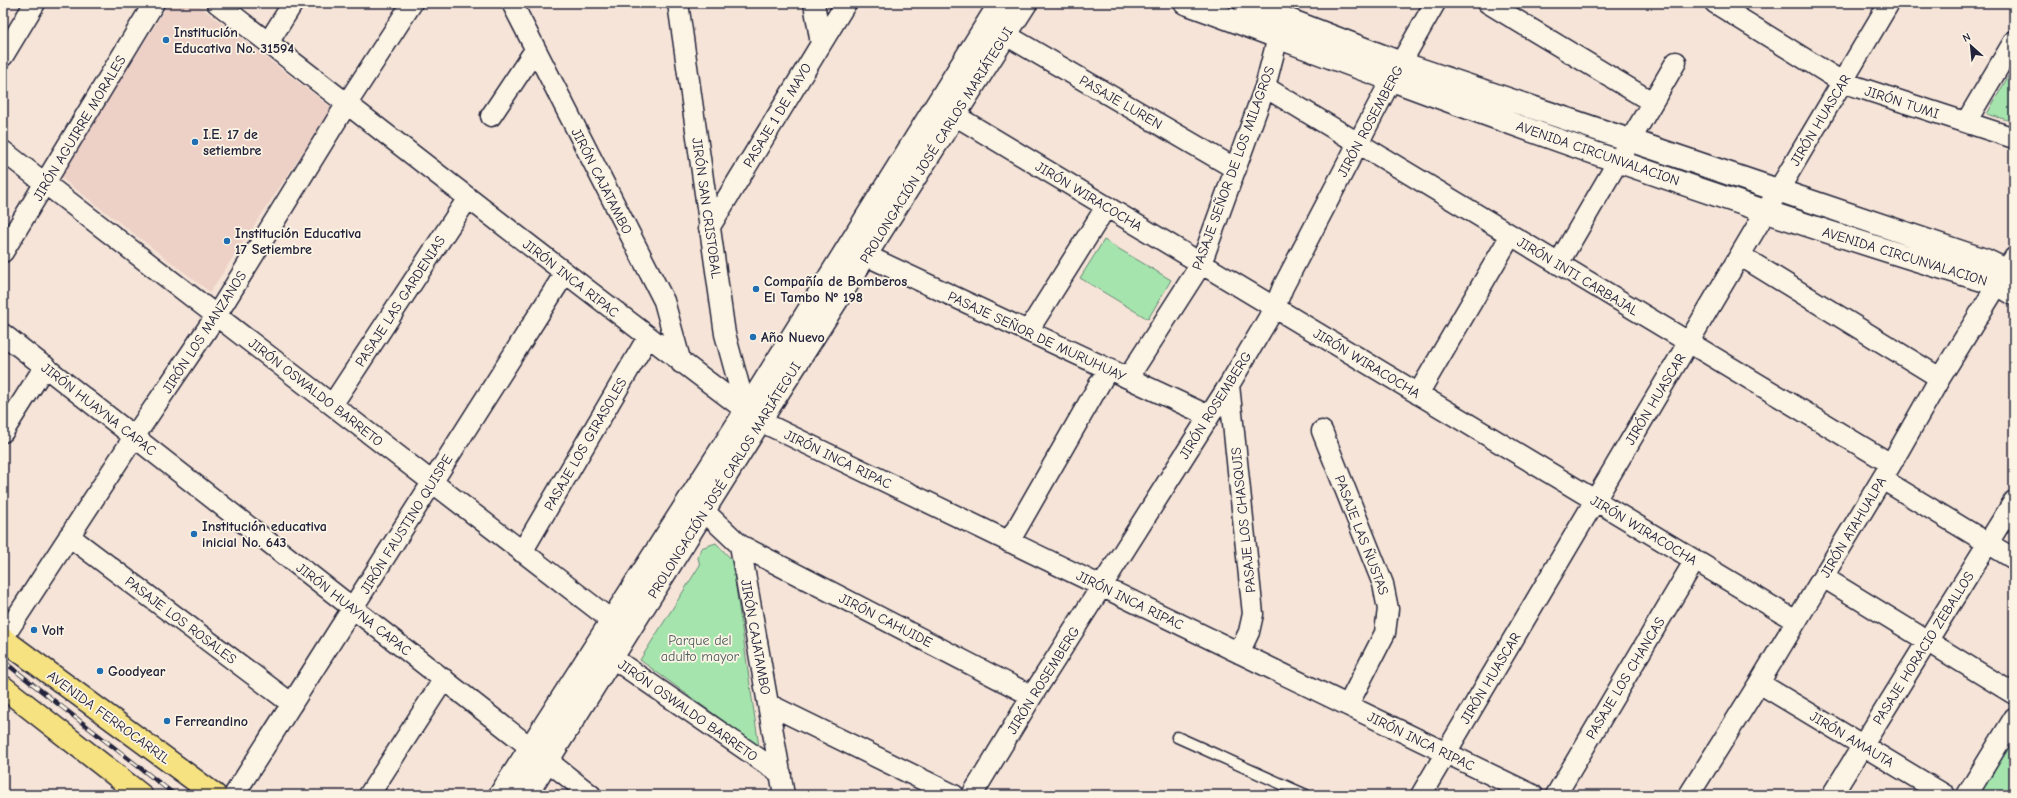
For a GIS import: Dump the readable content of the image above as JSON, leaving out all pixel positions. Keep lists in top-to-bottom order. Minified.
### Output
{"streets":{"main road":["AVENIDA FERROCARRIL"],"street":["PASAJE LUREN","JIRÓN TUMI","PASAJE 1 DE MAYO","JIRÓN HUASCAR","JIRÓN ROSEMBERG","JIRÓN AGUIRRE MORALES","PROLONGACIÓN JOSÉ CARLOS MARIÁTEGUI","AVENIDA CIRCUNVALACION","PASAJE SEÑOR DE LOS MILAGROS","JIRÓN CAJATAMBO","JIRÓN WIRACOCHA","JIRÓN SAN CRISTOBAL","JIRÓN INTI CARBAJAL","JIRÓN INCA RIPAC","PASAJE LAS GARDENIAS","JIRÓN LOS MANZANOS","PASAJE SEÑOR DE MURUHUAY","JIRÓN OSWALDO BARRETO","JIRÓN HUAYNA CAPAC","PASAJE LOS GIRASOLES","PASAJE LOS CHASQUIS","JIRÓN FAUSTINO QUISPE","JIRÓN ATAHUALPA","PASAJE LAS ÑUSTAS","PASAJE LOS ROSALES","JIRÓN CAHUIDE","PASAJE HORACIO ZEBALLOS","PASAJE LOS CHANCAS","JIRÓN AMAUTA"]},"crossings":[["PASAJE LUREN","PROLONGACIÓN JOSÉ CARLOS MARIÁTEGUI"],["PASAJE LUREN","PASAJE SEÑOR DE LOS MILAGROS"],["JIRÓN TUMI","JIRÓN HUASCAR"],["PASAJE 1 DE MAYO","JIRÓN SAN CRISTOBAL"],["JIRÓN HUASCAR","AVENIDA CIRCUNVALACION"],["JIRÓN HUASCAR","JIRÓN WIRACOCHA"],["JIRÓN HUASCAR","JIRÓN INTI CARBAJAL"],["JIRÓN HUASCAR","JIRÓN INCA RIPAC"],["JIRÓN ROSEMBERG","AVENIDA CIRCUNVALACION"],["JIRÓN ROSEMBERG","JIRÓN WIRACOCHA"],["JIRÓN ROSEMBERG","JIRÓN INTI CARBAJAL"],["JIRÓN ROSEMBERG","JIRÓN INCA RIPAC"],["JIRÓN ROSEMBERG","PASAJE SEÑOR DE MURUHUAY"],["JIRÓN ROSEMBERG","PASAJE LOS CHASQUIS"],["JIRÓN ROSEMBERG","JIRÓN CAHUIDE"],["JIRÓN AGUIRRE MORALES","JIRÓN OSWALDO BARRETO"],["PROLONGACIÓN JOSÉ CARLOS MARIÁTEGUI","JIRÓN WIRACOCHA"],["PROLONGACIÓN JOSÉ CARLOS MARIÁTEGUI","JIRÓN SAN CRISTOBAL"],["PROLONGACIÓN JOSÉ CARLOS MARIÁTEGUI","JIRÓN INCA RIPAC"],["PROLONGACIÓN JOSÉ CARLOS MARIÁTEGUI","PASAJE SEÑOR DE MURUHUAY"],["PROLONGACIÓN JOSÉ CARLOS MARIÁTEGUI","JIRÓN OSWALDO BARRETO"],["PROLONGACIÓN JOSÉ CARLOS MARIÁTEGUI","JIRÓN HUAYNA CAPAC"],["AVENIDA CIRCUNVALACION","PASAJE SEÑOR DE LOS MILAGROS"],["AVENIDA CIRCUNVALACION","JIRÓN ATAHUALPA"],["PASAJE SEÑOR DE LOS MILAGROS","JIRÓN WIRACOCHA"],["PASAJE SEÑOR DE LOS MILAGROS","JIRÓN INTI CARBAJAL"],["PASAJE SEÑOR DE LOS MILAGROS","PASAJE SEÑOR DE MURUHUAY"],["JIRÓN CAJATAMBO","JIRÓN INCA RIPAC"],["JIRÓN CAJATAMBO","JIRÓN OSWALDO BARRETO"],["JIRÓN CAJATAMBO","JIRÓN CAHUIDE"],["JIRÓN WIRACOCHA","JIRÓN ATAHUALPA"],["JIRÓN WIRACOCHA","PASAJE LOS CHANCAS"],["JIRÓN SAN CRISTOBAL","JIRÓN INCA RIPAC"],["JIRÓN INTI CARBAJAL","JIRÓN ATAHUALPA"],["JIRÓN INTI CARBAJAL","PASAJE HORACIO ZEBALLOS"],["JIRÓN INCA RIPAC","PASAJE LAS GARDENIAS"],["JIRÓN INCA RIPAC","JIRÓN LOS MANZANOS"],["JIRÓN INCA RIPAC","PASAJE LOS GIRASOLES"],["JIRÓN INCA RIPAC","PASAJE LOS CHASQUIS"],["JIRÓN INCA RIPAC","JIRÓN FAUSTINO QUISPE"],["JIRÓN INCA RIPAC","PASAJE LAS ÑUSTAS"],["PASAJE LAS GARDENIAS","JIRÓN OSWALDO BARRETO"],["JIRÓN LOS MANZANOS","JIRÓN OSWALDO BARRETO"],["JIRÓN LOS MANZANOS","JIRÓN HUAYNA CAPAC"],["JIRÓN LOS MANZANOS","PASAJE LOS ROSALES"],["JIRÓN LOS MANZANOS","AVENIDA FERROCARRIL"],["JIRÓN OSWALDO BARRETO","PASAJE LOS GIRASOLES"],["JIRÓN OSWALDO BARRETO","JIRÓN FAUSTINO QUISPE"],["JIRÓN HUAYNA CAPAC","JIRÓN FAUSTINO QUISPE"],["JIRÓN FAUSTINO QUISPE","PASAJE LOS ROSALES"],["JIRÓN ATAHUALPA","JIRÓN AMAUTA"],["PASAJE HORACIO ZEBALLOS","JIRÓN AMAUTA"]],"parks":["Parque del adulto mayor"],"places":["Institución Educativa No. 31594","I.E. 17 de setiembre","Institución Educativa 17 Setiembre","Compañía de Bomberos El Tambo Nº 198","Año Nuevo","Institución educativa inicial No. 643","Volt","Goodyear","Ferreandino"],"north":"top left"}
